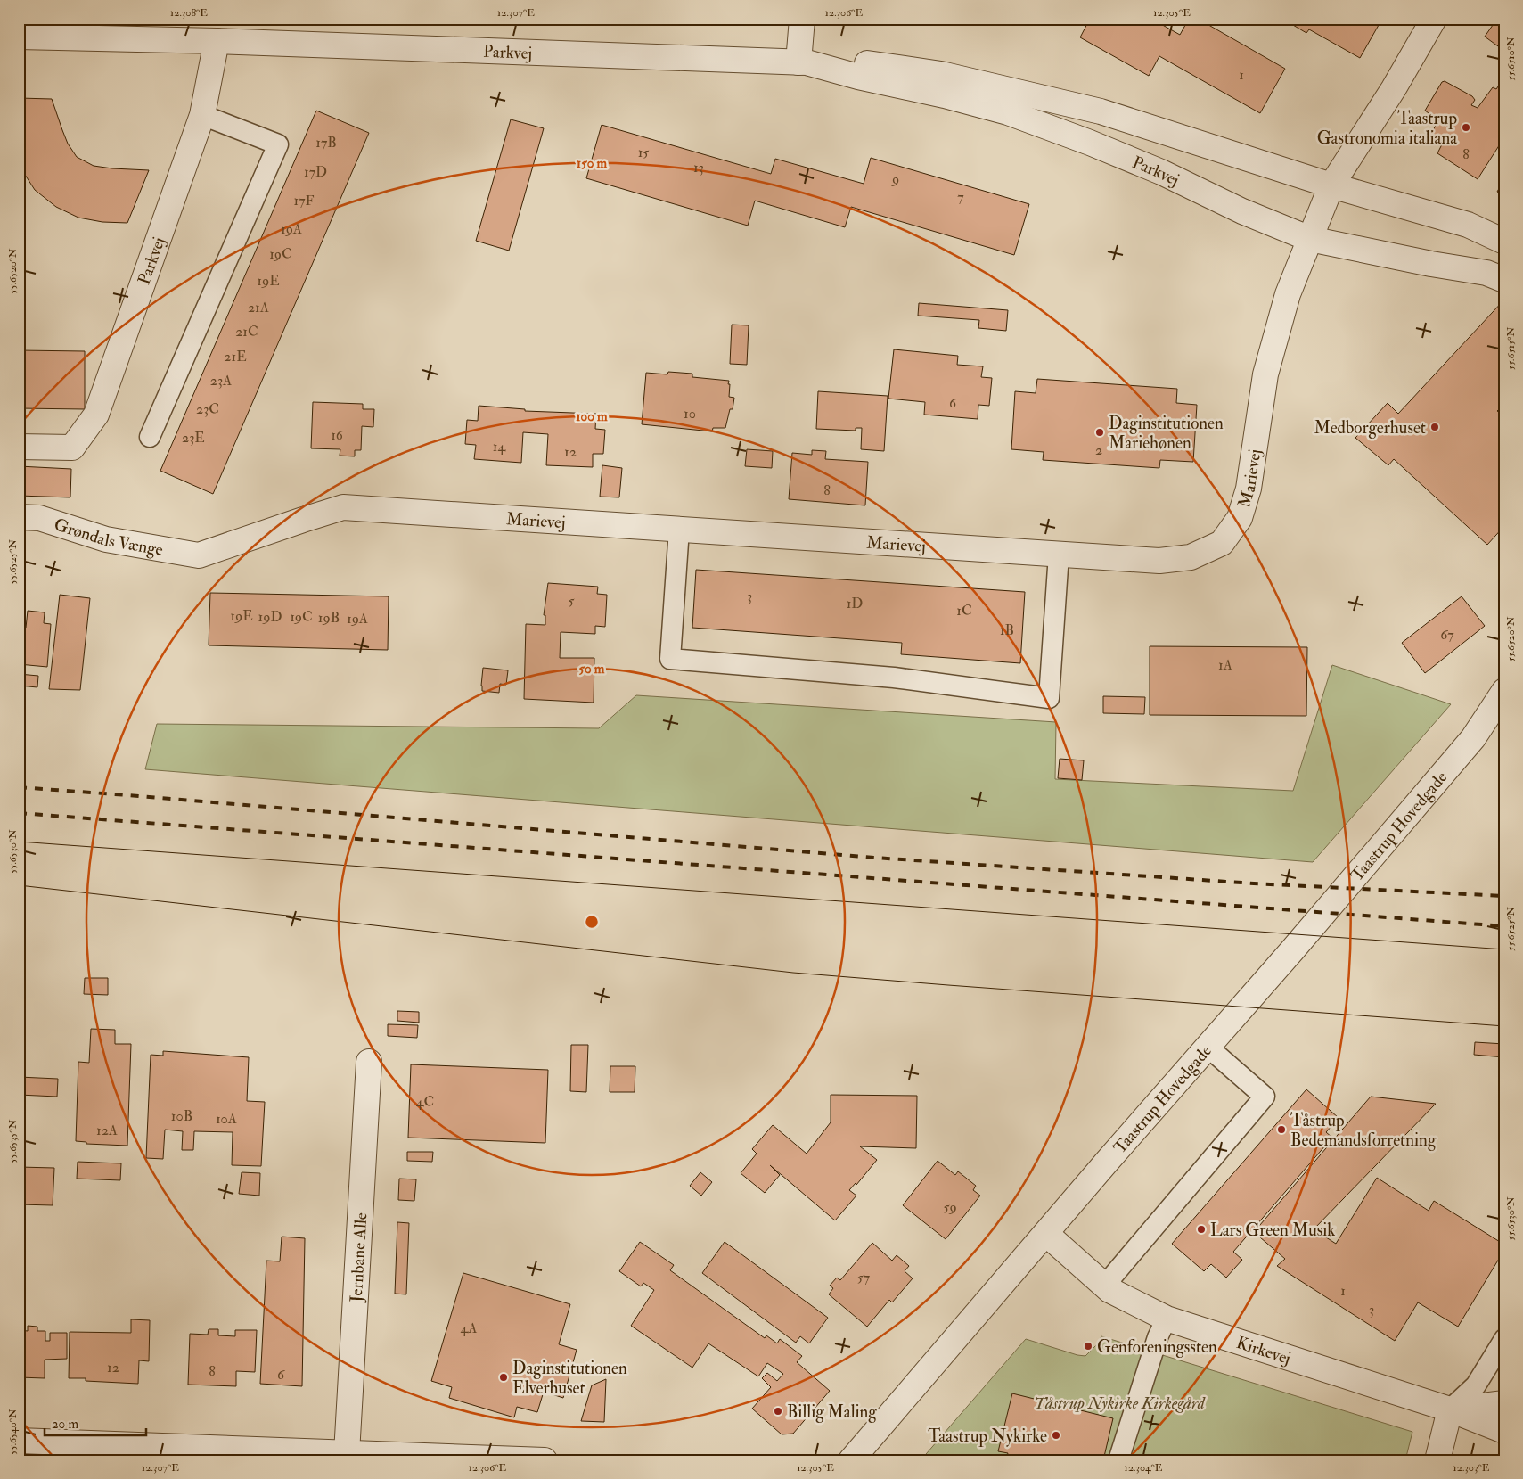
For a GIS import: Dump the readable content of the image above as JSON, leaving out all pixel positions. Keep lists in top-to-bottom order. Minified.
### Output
{"streets":{"street":["Parkvej","Marievej","Grøndals Vænge","Taastrup Hovedgade","Jernbane Alle","Kirkevej"]},"crossings":[["Parkvej","Marievej"],["Marievej","Grøndals Vænge"],["Taastrup Hovedgade","Kirkevej"]],"parks":["Tåstrup Nykirke Kirkegård"],"places":["Taastrup Gastronomia italiana","Medborgerhuset","Daginstitutionen Mariehønen","Tåstrup Bedemandsforretning","Lars Green Musik","Genforeningssten","Daginstitutionen Elverhuset","Billig Maling","Taastrup Nykirke"],"house_numbers":["1","17B","15","8","13","17D","9","7","17F","19A","19C","19E","21A","21C","21E","23A","6","23C","10","16","23E","14","2","12","8","3","5","1D","1C","19E","19D","19C","19B","19A","1B","67","1A","4C","10B","10A","12A","59","57","1","3","4A","12","8","6"],"scale_bar":"20 m","coordinates":["12.308°E","12.307°E","12.306°E","12.305°E","55.6510°N","55.6520°N","55.6515°N","55.6525°N","55.6530°N","55.6535°N","55.6540°N","12.304°E","12.303°E"],"rings":["150 m","100 m","50 m"]}
